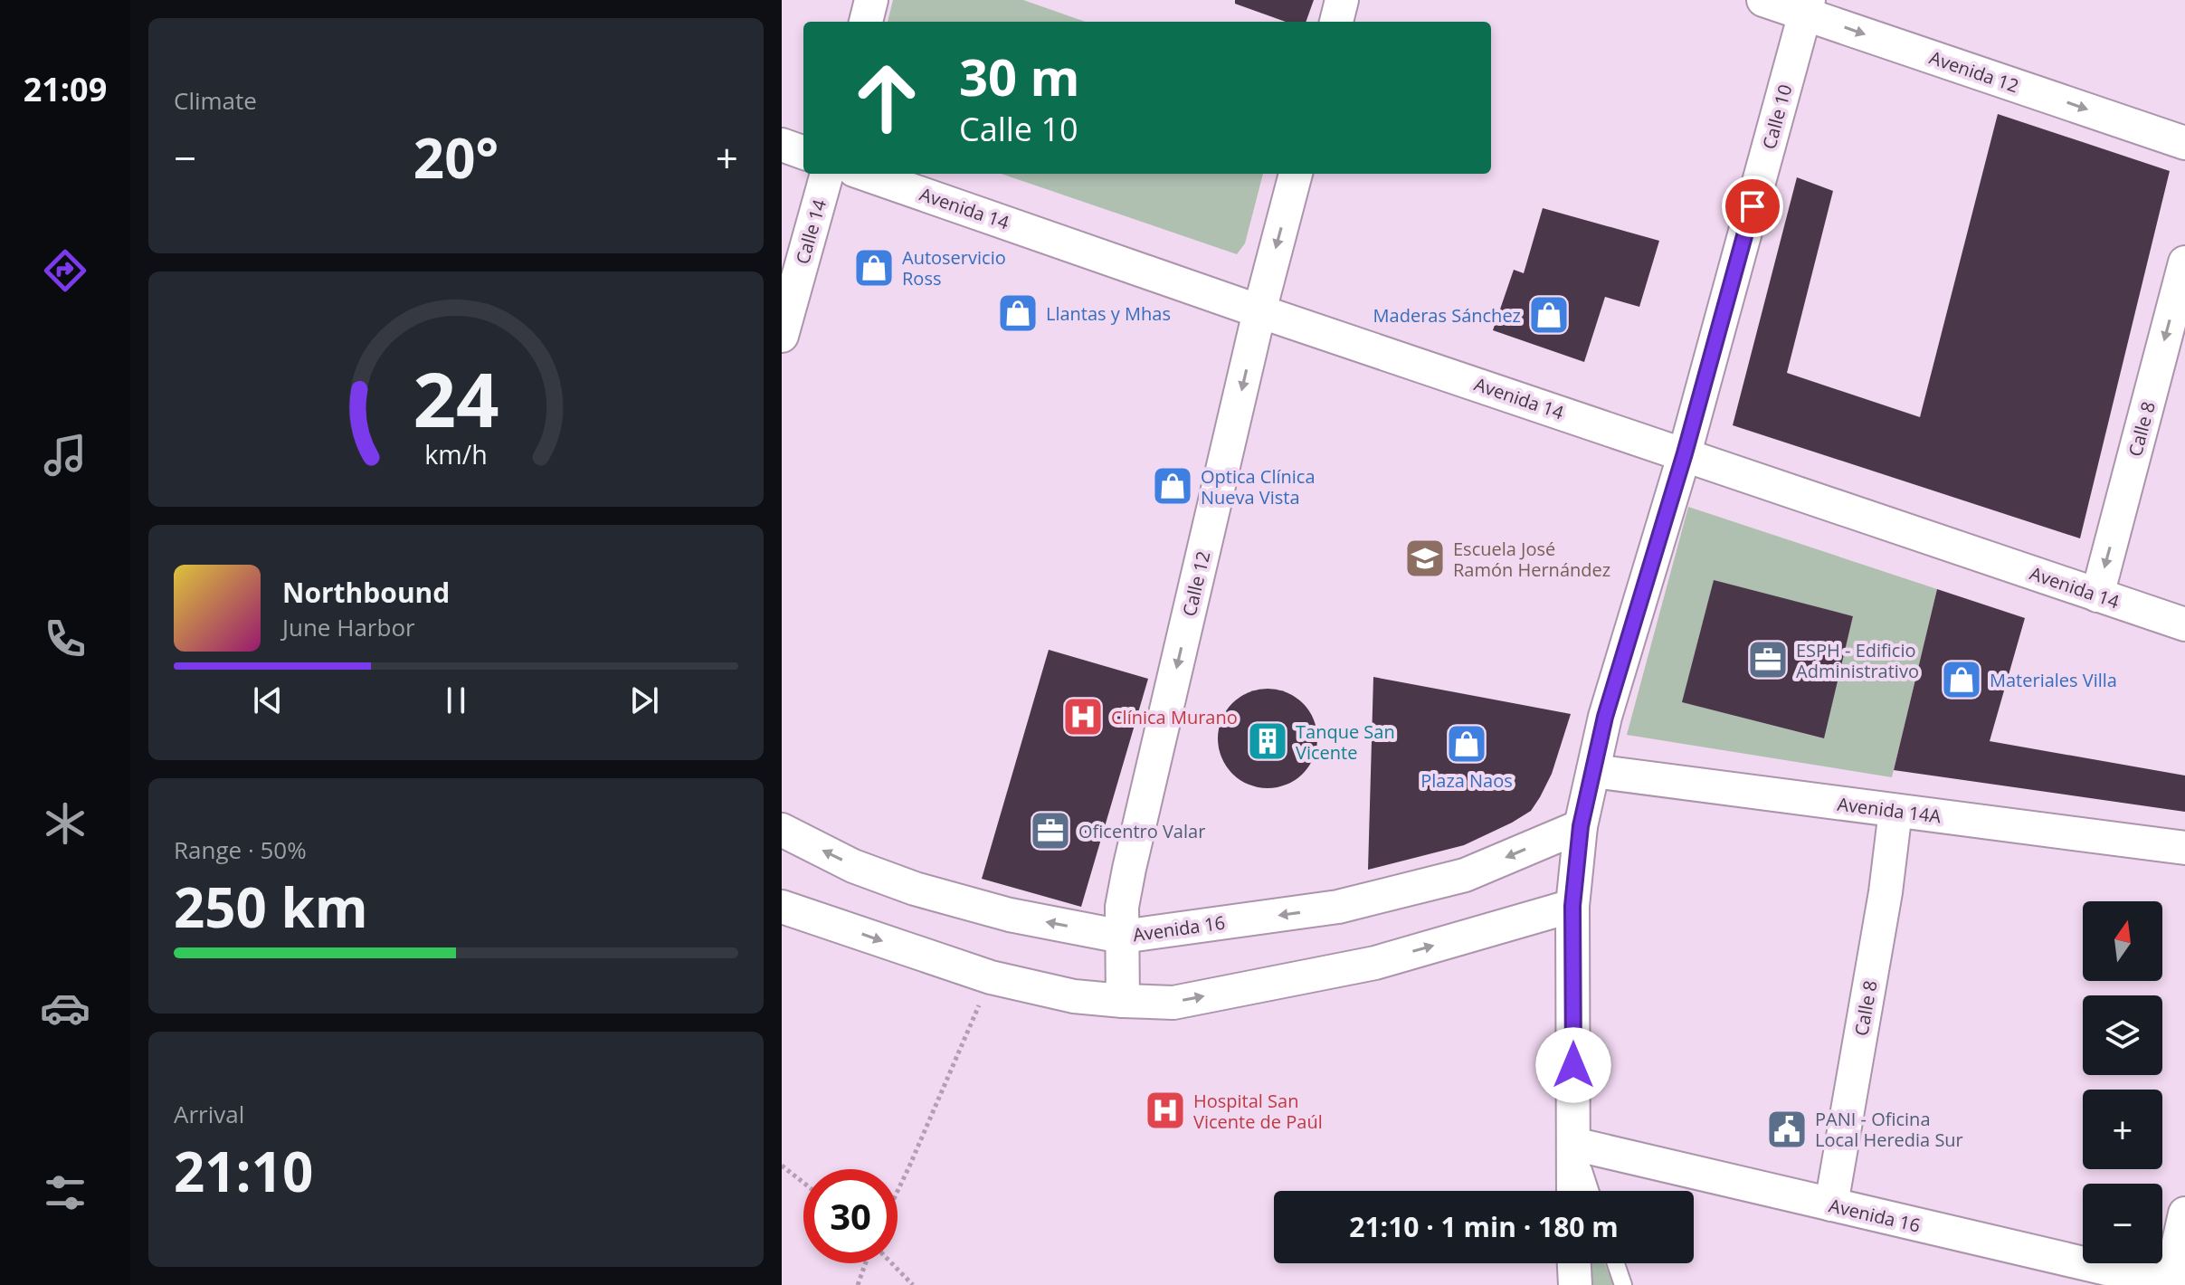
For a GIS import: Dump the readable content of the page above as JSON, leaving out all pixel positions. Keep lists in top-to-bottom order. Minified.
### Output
{"streets":{"street":["Avenida 12","Calle 10","Avenida 14","Calle 14","Calle 8","Calle 12","Avenida 14A","Avenida 16"]},"crossings":[["Avenida 12","Calle 10"],["Calle 10","Avenida 14"],["Calle 10","Avenida 14A"],["Calle 10","Avenida 16"],["Avenida 14","Calle 8"],["Avenida 14","Calle 12"],["Calle 8","Avenida 14A"],["Calle 8","Avenida 16"],["Calle 12","Avenida 16"]],"one_way":["Avenida 12","Calle 8","Calle 12"],"places":{"shop":["Autoservicio Ross","Llantas y Mhas","Maderas Sánchez","Optica Clínica Nueva Vista","Materiales Villa","Plaza Naos"],"school or university":["Escuela José Ramón Hernández"],"office":["ESPH - Edificio Administrativo","Oficentro Valar"],"hospital":["Clínica Murano","Hospital San Vicente de Paúl"],"building":["Tanque San Vicente"],"public building":["PANI - Oficina Local Heredia Sur"]},"north":"top","page":{"tabs":"21:09","tile":["Climate",["Range · 50%","250 km"],["Arrival","21:10"]],"turn":["30 m","Calle 10"],"heat":["−","20°","+"],"song":["Northbound","June Harbor"],"map_buttons":["+","−"],"limit":"30","trip":"21:10 · 1 min · 180 m","gauge":["24","km/h"]}}
